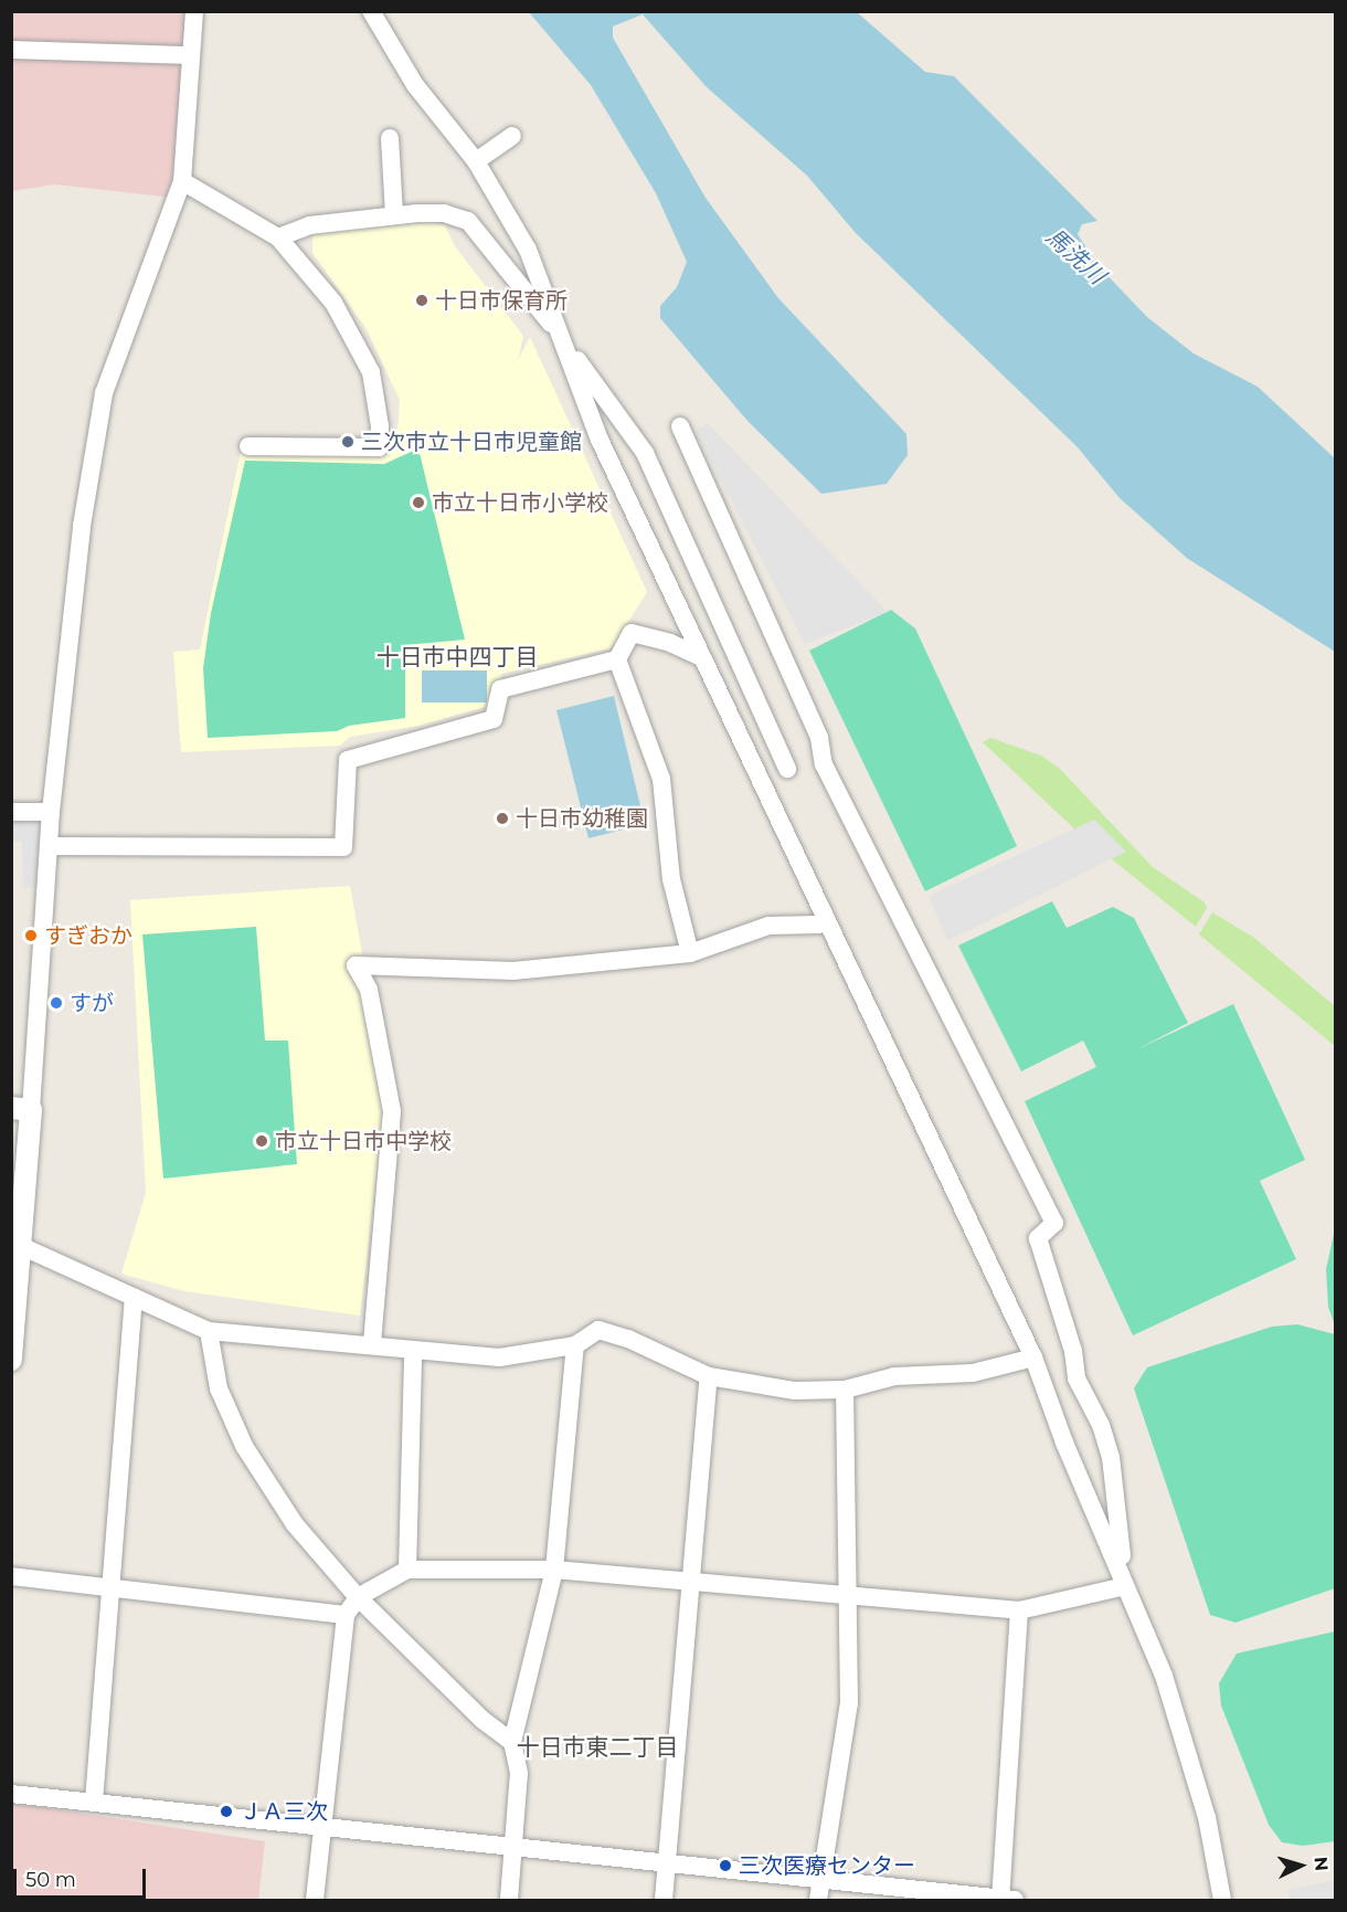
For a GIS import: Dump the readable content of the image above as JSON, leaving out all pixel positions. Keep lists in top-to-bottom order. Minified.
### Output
{"districts":["十日市中四丁目","十日市東二丁目"],"water":["馬洗川"],"places":["十日市保育所","三次市立十日市児童館","市立十日市小学校","十日市幼稚園","すぎおか","すが","市立十日市中学校","ＪＡ三次","三次医療センター"],"scale_bar":"50 m","north":"right"}
